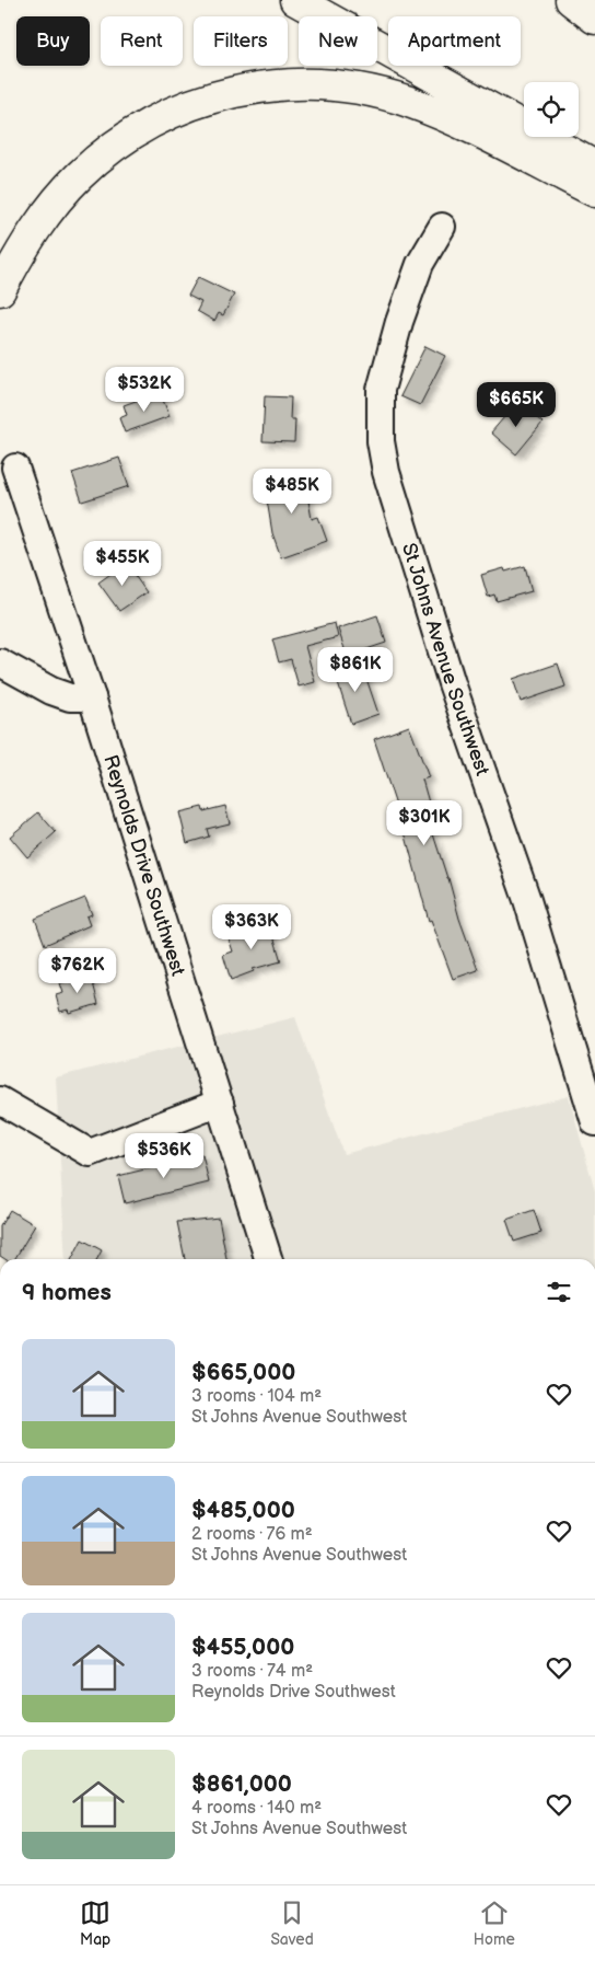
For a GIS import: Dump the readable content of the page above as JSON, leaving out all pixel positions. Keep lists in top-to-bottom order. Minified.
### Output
{"streets":{"street":["St Johns Avenue Southwest","Reynolds Drive Southwest"]},"page":{"chip":["Buy","Rent","Filters","New","Apartment"],"price":["$532K","$665K","$485K","$455K","$861K","$301K","$363K","$762K","$536K"],"heading":"9 homes","list":[{"name":"$665,000","note":"3 rooms · 104 m² · St Johns Avenue Southwest"},{"name":"$485,000","note":"2 rooms · 76 m² · St Johns Avenue Southwest"},{"name":"$455,000","note":"3 rooms · 74 m² · Reynolds Drive Southwest"},{"name":"$861,000","note":"4 rooms · 140 m² · St Johns Avenue Southwest"}],"tabs":["Map","Saved","Home"]}}
